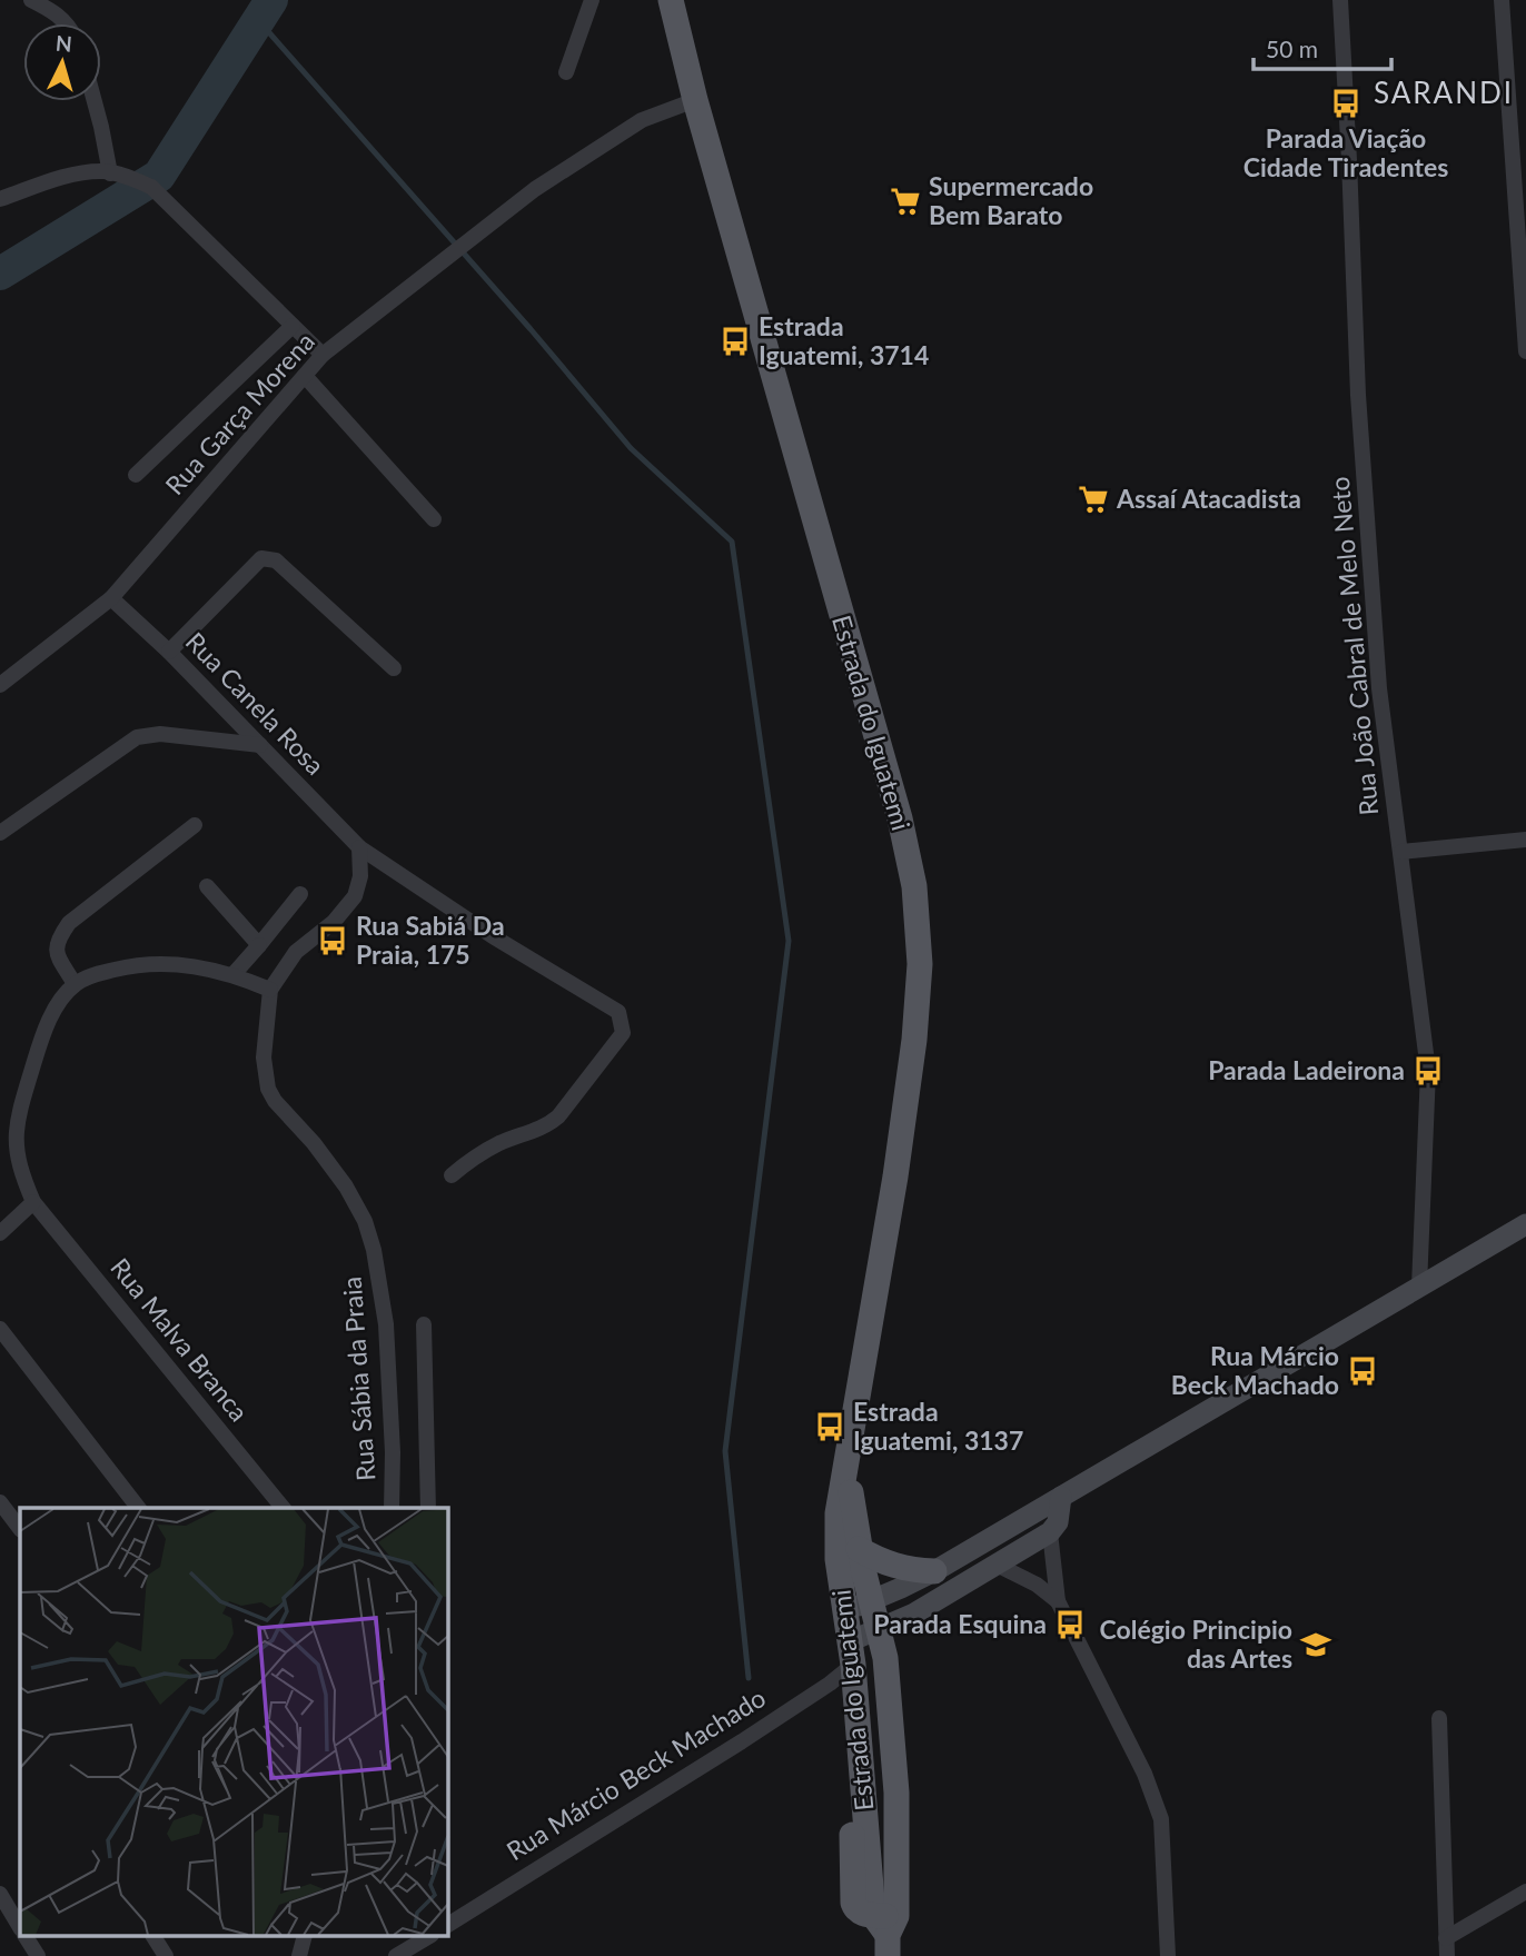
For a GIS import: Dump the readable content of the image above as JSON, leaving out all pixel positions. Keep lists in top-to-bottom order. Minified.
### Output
{"streets":{"main road":["Estrada do Iguatemi","Rua Márcio Beck Machado"],"street":["Rua Garça Morena","Rua João Cabral de Melo Neto","Rua Canela Rosa","Rua Malva Branca","Rua Sábia da Praia"]},"crossings":[["Rua Garça Morena","Rua Canela Rosa"],["Rua Garça Morena","Estrada do Iguatemi"],["Rua Canela Rosa","Rua Sábia da Praia"],["Estrada do Iguatemi","Rua Márcio Beck Machado"]],"districts":["SARANDI"],"places":{"bus stop":["Parada Viação Cidade Tiradentes","Estrada Iguatemi, 3714","Rua Sabiá Da Praia, 175","Parada Ladeirona","Rua Márcio Beck Machado","Estrada Iguatemi, 3137","Parada Esquina"],"supermarket":["Supermercado Bem Barato","Assaí Atacadista"],"school or university":["Colégio Principio das Artes"]},"scale_bar":"50 m","north":"top"}
